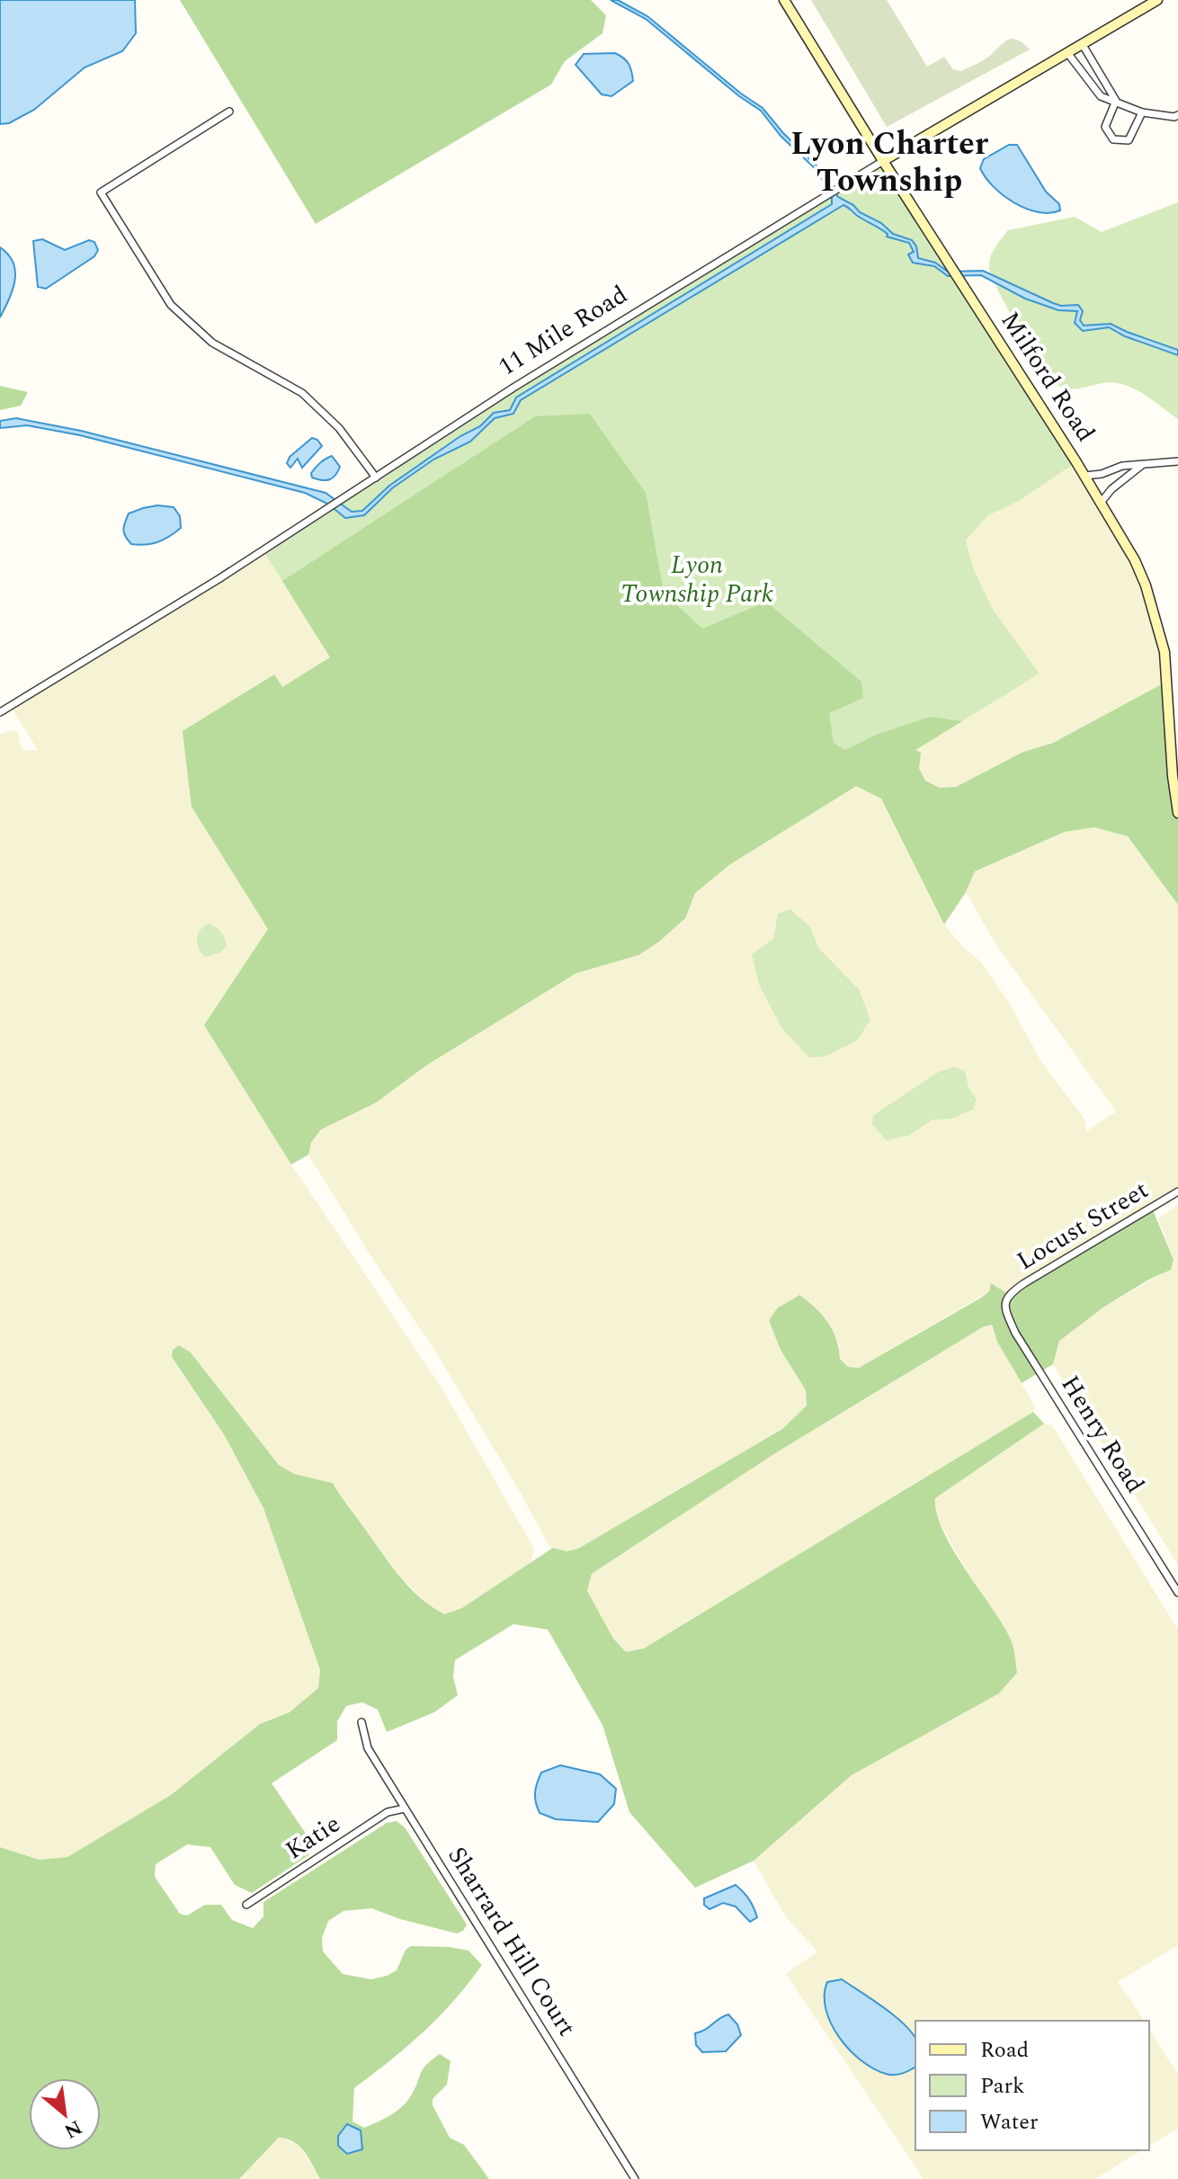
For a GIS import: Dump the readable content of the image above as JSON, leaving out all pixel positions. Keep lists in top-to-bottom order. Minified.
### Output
{"streets":{"street":["11 Mile Road","Milford Road","Locust Street","Henry Road","Katie","Sharrard Hill Court"]},"crossings":[["11 Mile Road","Milford Road"],["Locust Street","Henry Road"],["Katie","Sharrard Hill Court"]],"districts":["Lyon Charter Township"],"parks":["Lyon Township Park"],"legend":["Road","Park","Water"],"north":"bottom right"}
